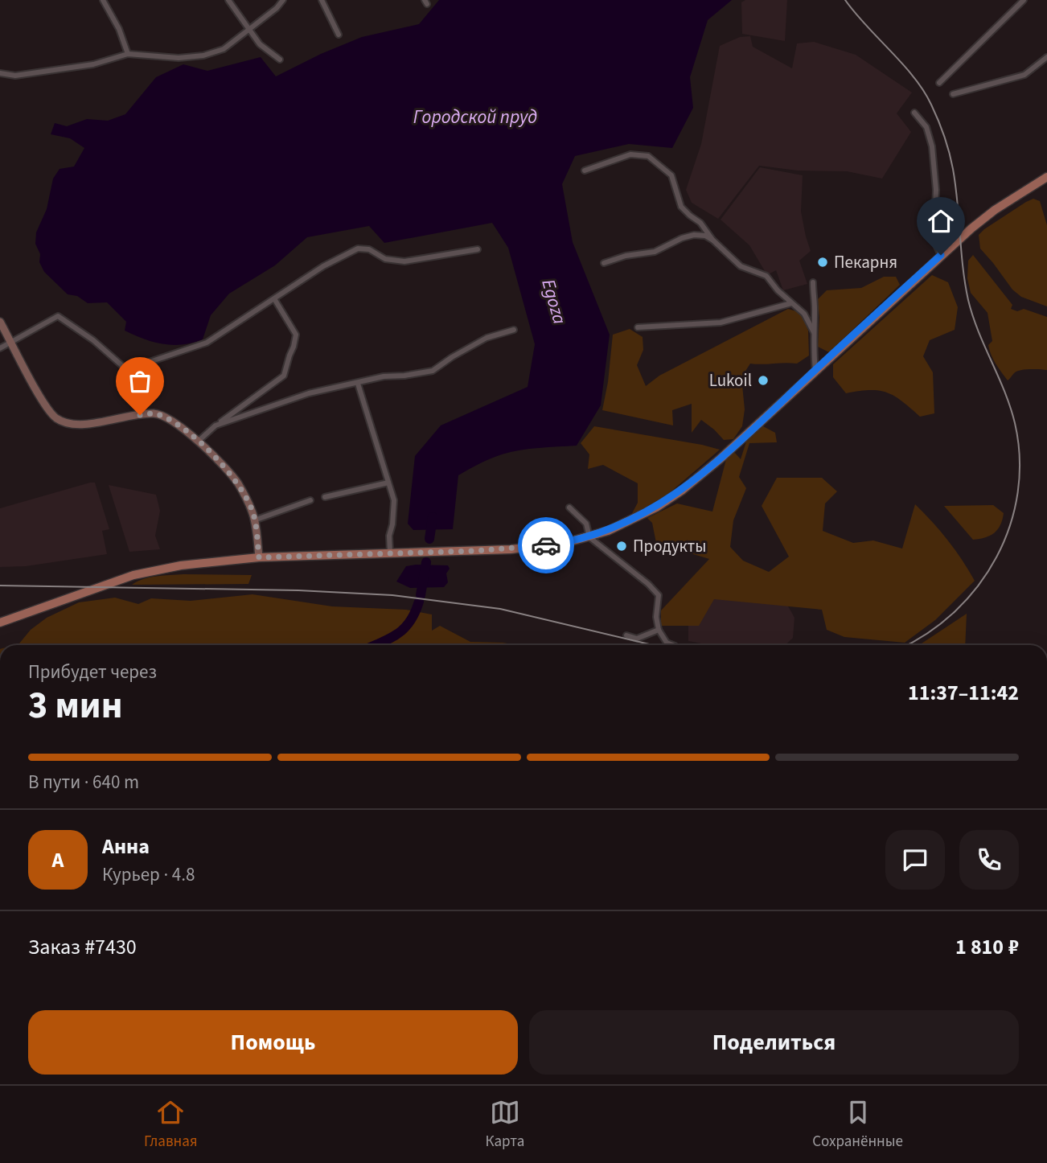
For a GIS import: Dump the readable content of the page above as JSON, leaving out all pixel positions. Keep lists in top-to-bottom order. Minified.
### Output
{"water":["Городской пруд","Egoza"],"places":["Пекарня","Lukoil","Продукты"],"page":{"heading":["3 мин","Прибудет через","11:37–11:42"],"panel":["Анна","Курьер · 4.8","Заказ #7430","1 810 ₽"],"bar":"В пути · 640 m","round":"А","buttons":["Помощь","Поделиться"],"tabs":["Главная","Карта","Сохранённые"]}}
